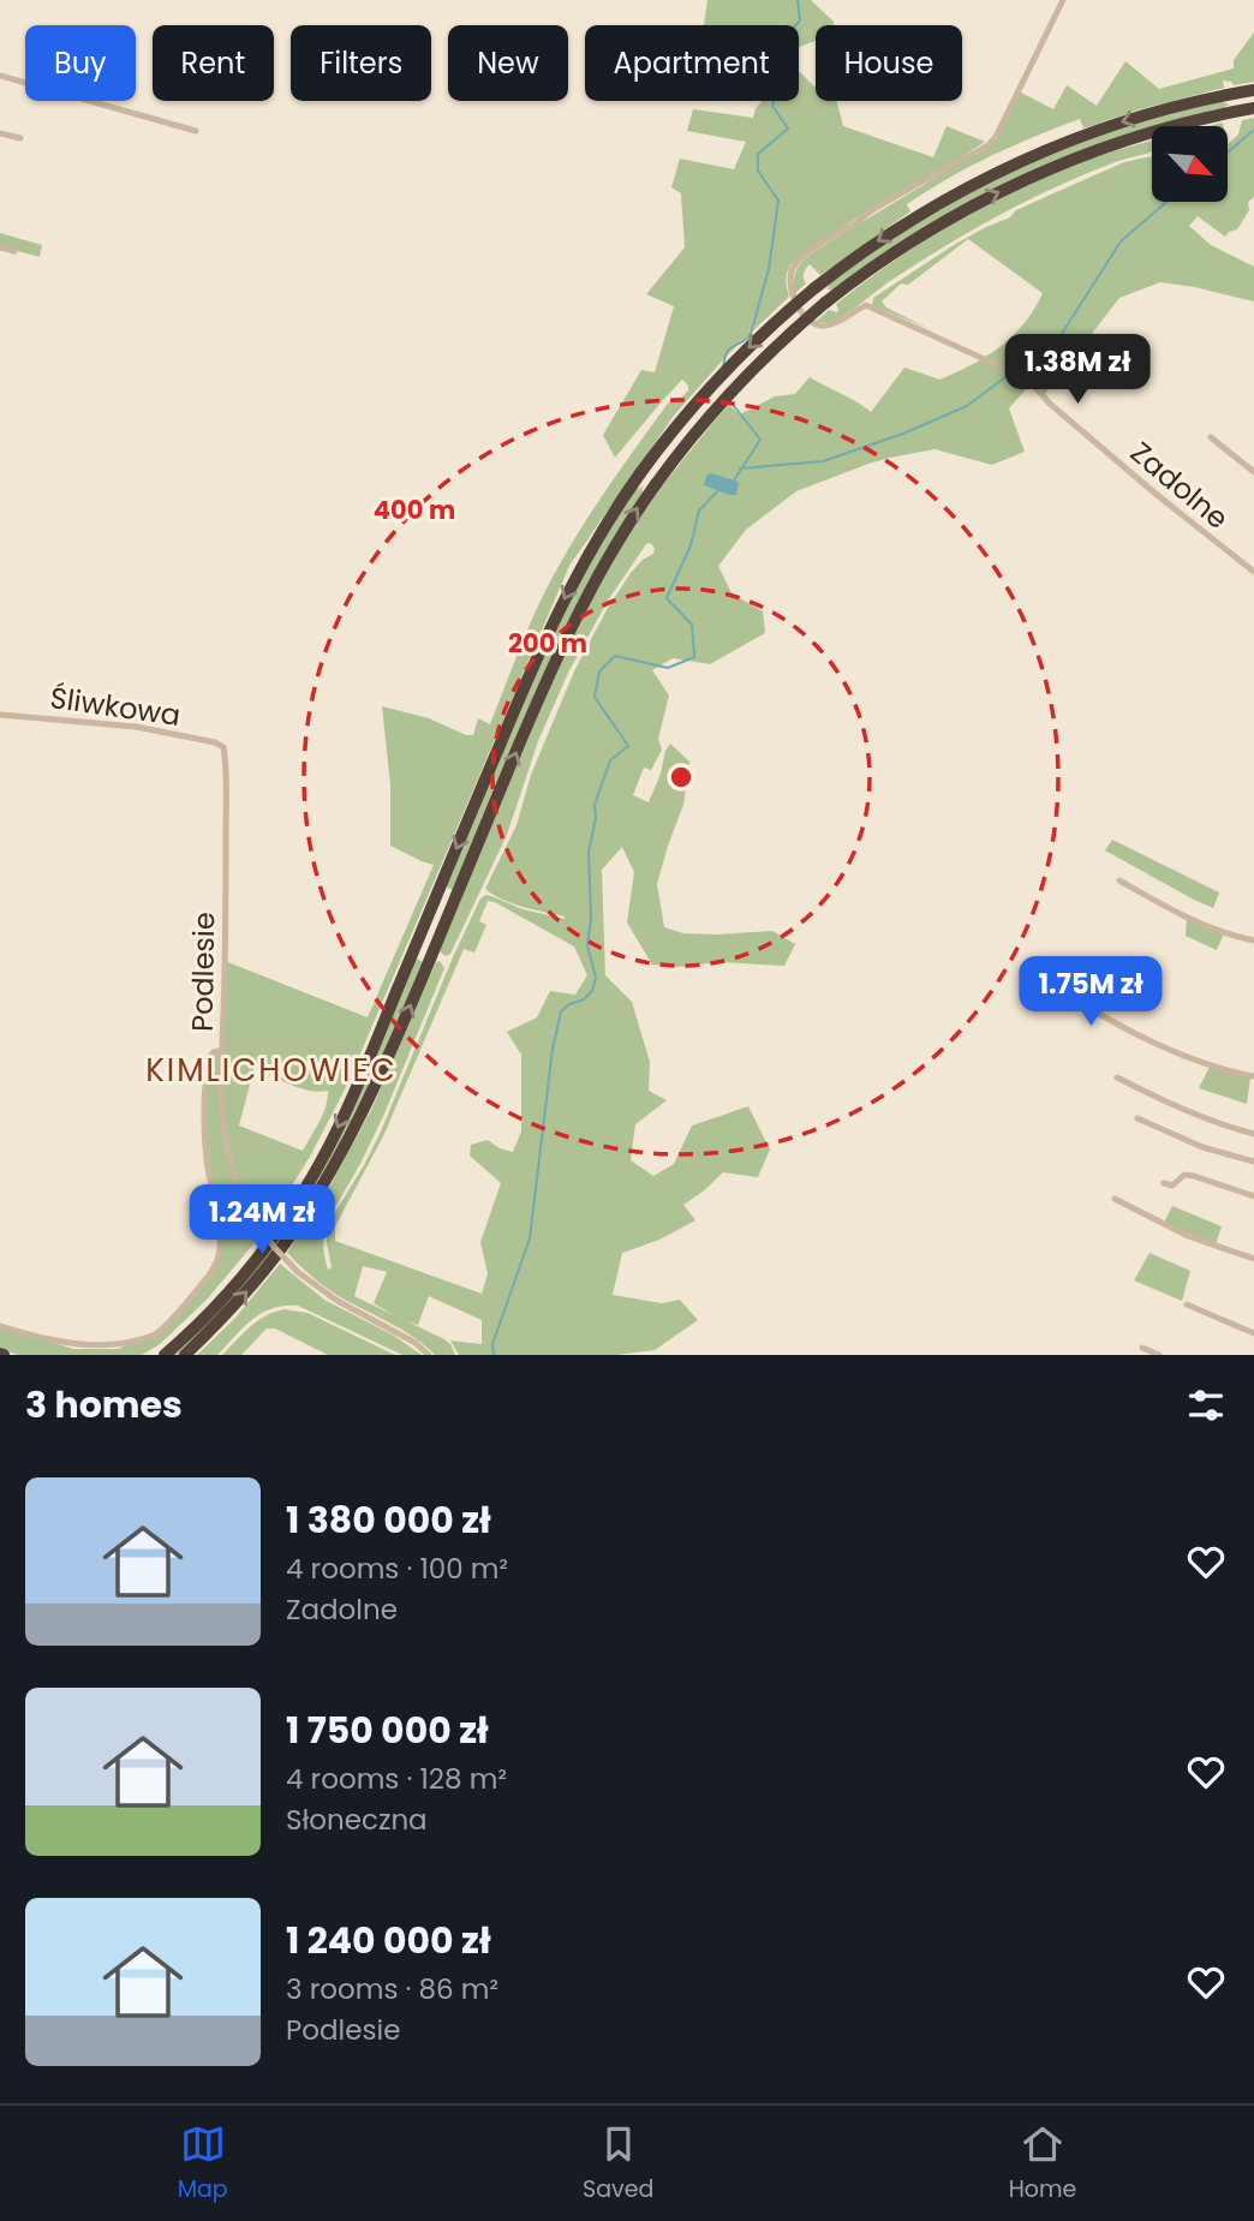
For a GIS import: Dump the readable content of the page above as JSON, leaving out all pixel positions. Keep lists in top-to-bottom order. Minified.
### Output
{"streets":{"street":["Zadolne","Śliwkowa","Podlesie"]},"crossings":[["Śliwkowa","Podlesie"]],"districts":["KIMLICHOWIEC"],"north":"bottom right","page":{"chip":["Buy","Rent","Filters","New","Apartment","House"],"price":["1.38M zł","1.75M zł","1.24M zł"],"heading":"3 homes","list":[{"name":"1 380 000 zł","note":"4 rooms · 100 m² · Zadolne"},{"name":"1 750 000 zł","note":"4 rooms · 128 m² · Słoneczna"},{"name":"1 240 000 zł","note":"3 rooms · 86 m² · Podlesie"}],"tabs":["Map","Saved","Home"]},"rings":["400 m","200 m"]}
